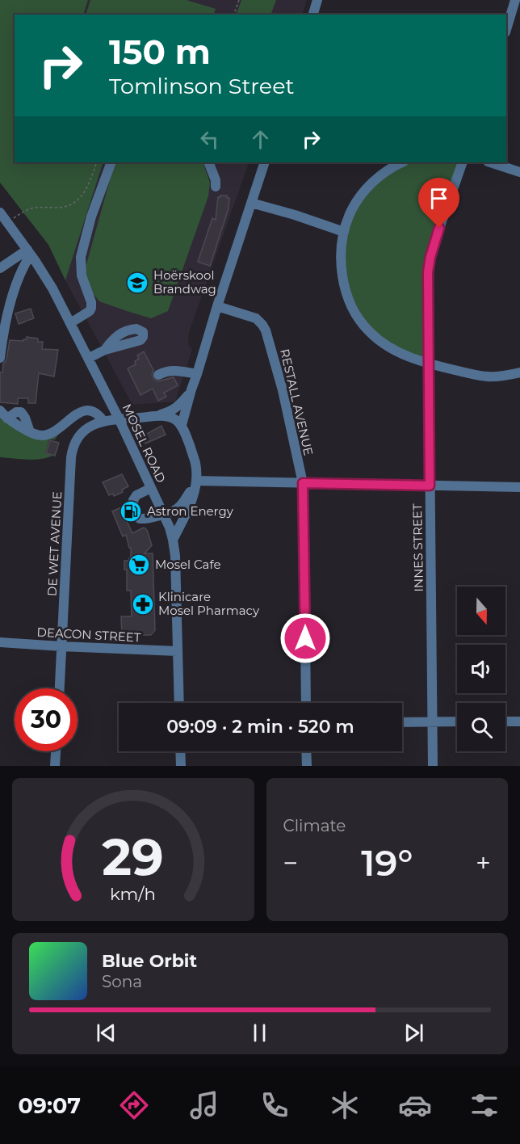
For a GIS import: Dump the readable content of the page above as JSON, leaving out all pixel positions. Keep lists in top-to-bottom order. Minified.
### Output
{"streets":{"street":["RESTALL AVENUE","MOSEL ROAD","DE WET AVENUE","INNES STREET","DEACON STREET"]},"crossings":[["MOSEL ROAD","DE WET AVENUE"],["MOSEL ROAD","DEACON STREET"],["DE WET AVENUE","DEACON STREET"]],"places":{"school or university":["Hoërskool Brandwag"],"fuel station":["Astron Energy"],"supermarket":["Mosel Cafe"],"pharmacy":["Klinicare Mosel Pharmacy"]},"north":"bottom","page":{"turn":["150 m","Tomlinson Street"],"limit":"30","trip":"09:09 · 2 min · 520 m","tile":"Climate","heat":["−","19°","+"],"song":["Blue Orbit","Sona"],"tabs":"09:07","gauge":["29","km/h"]}}
